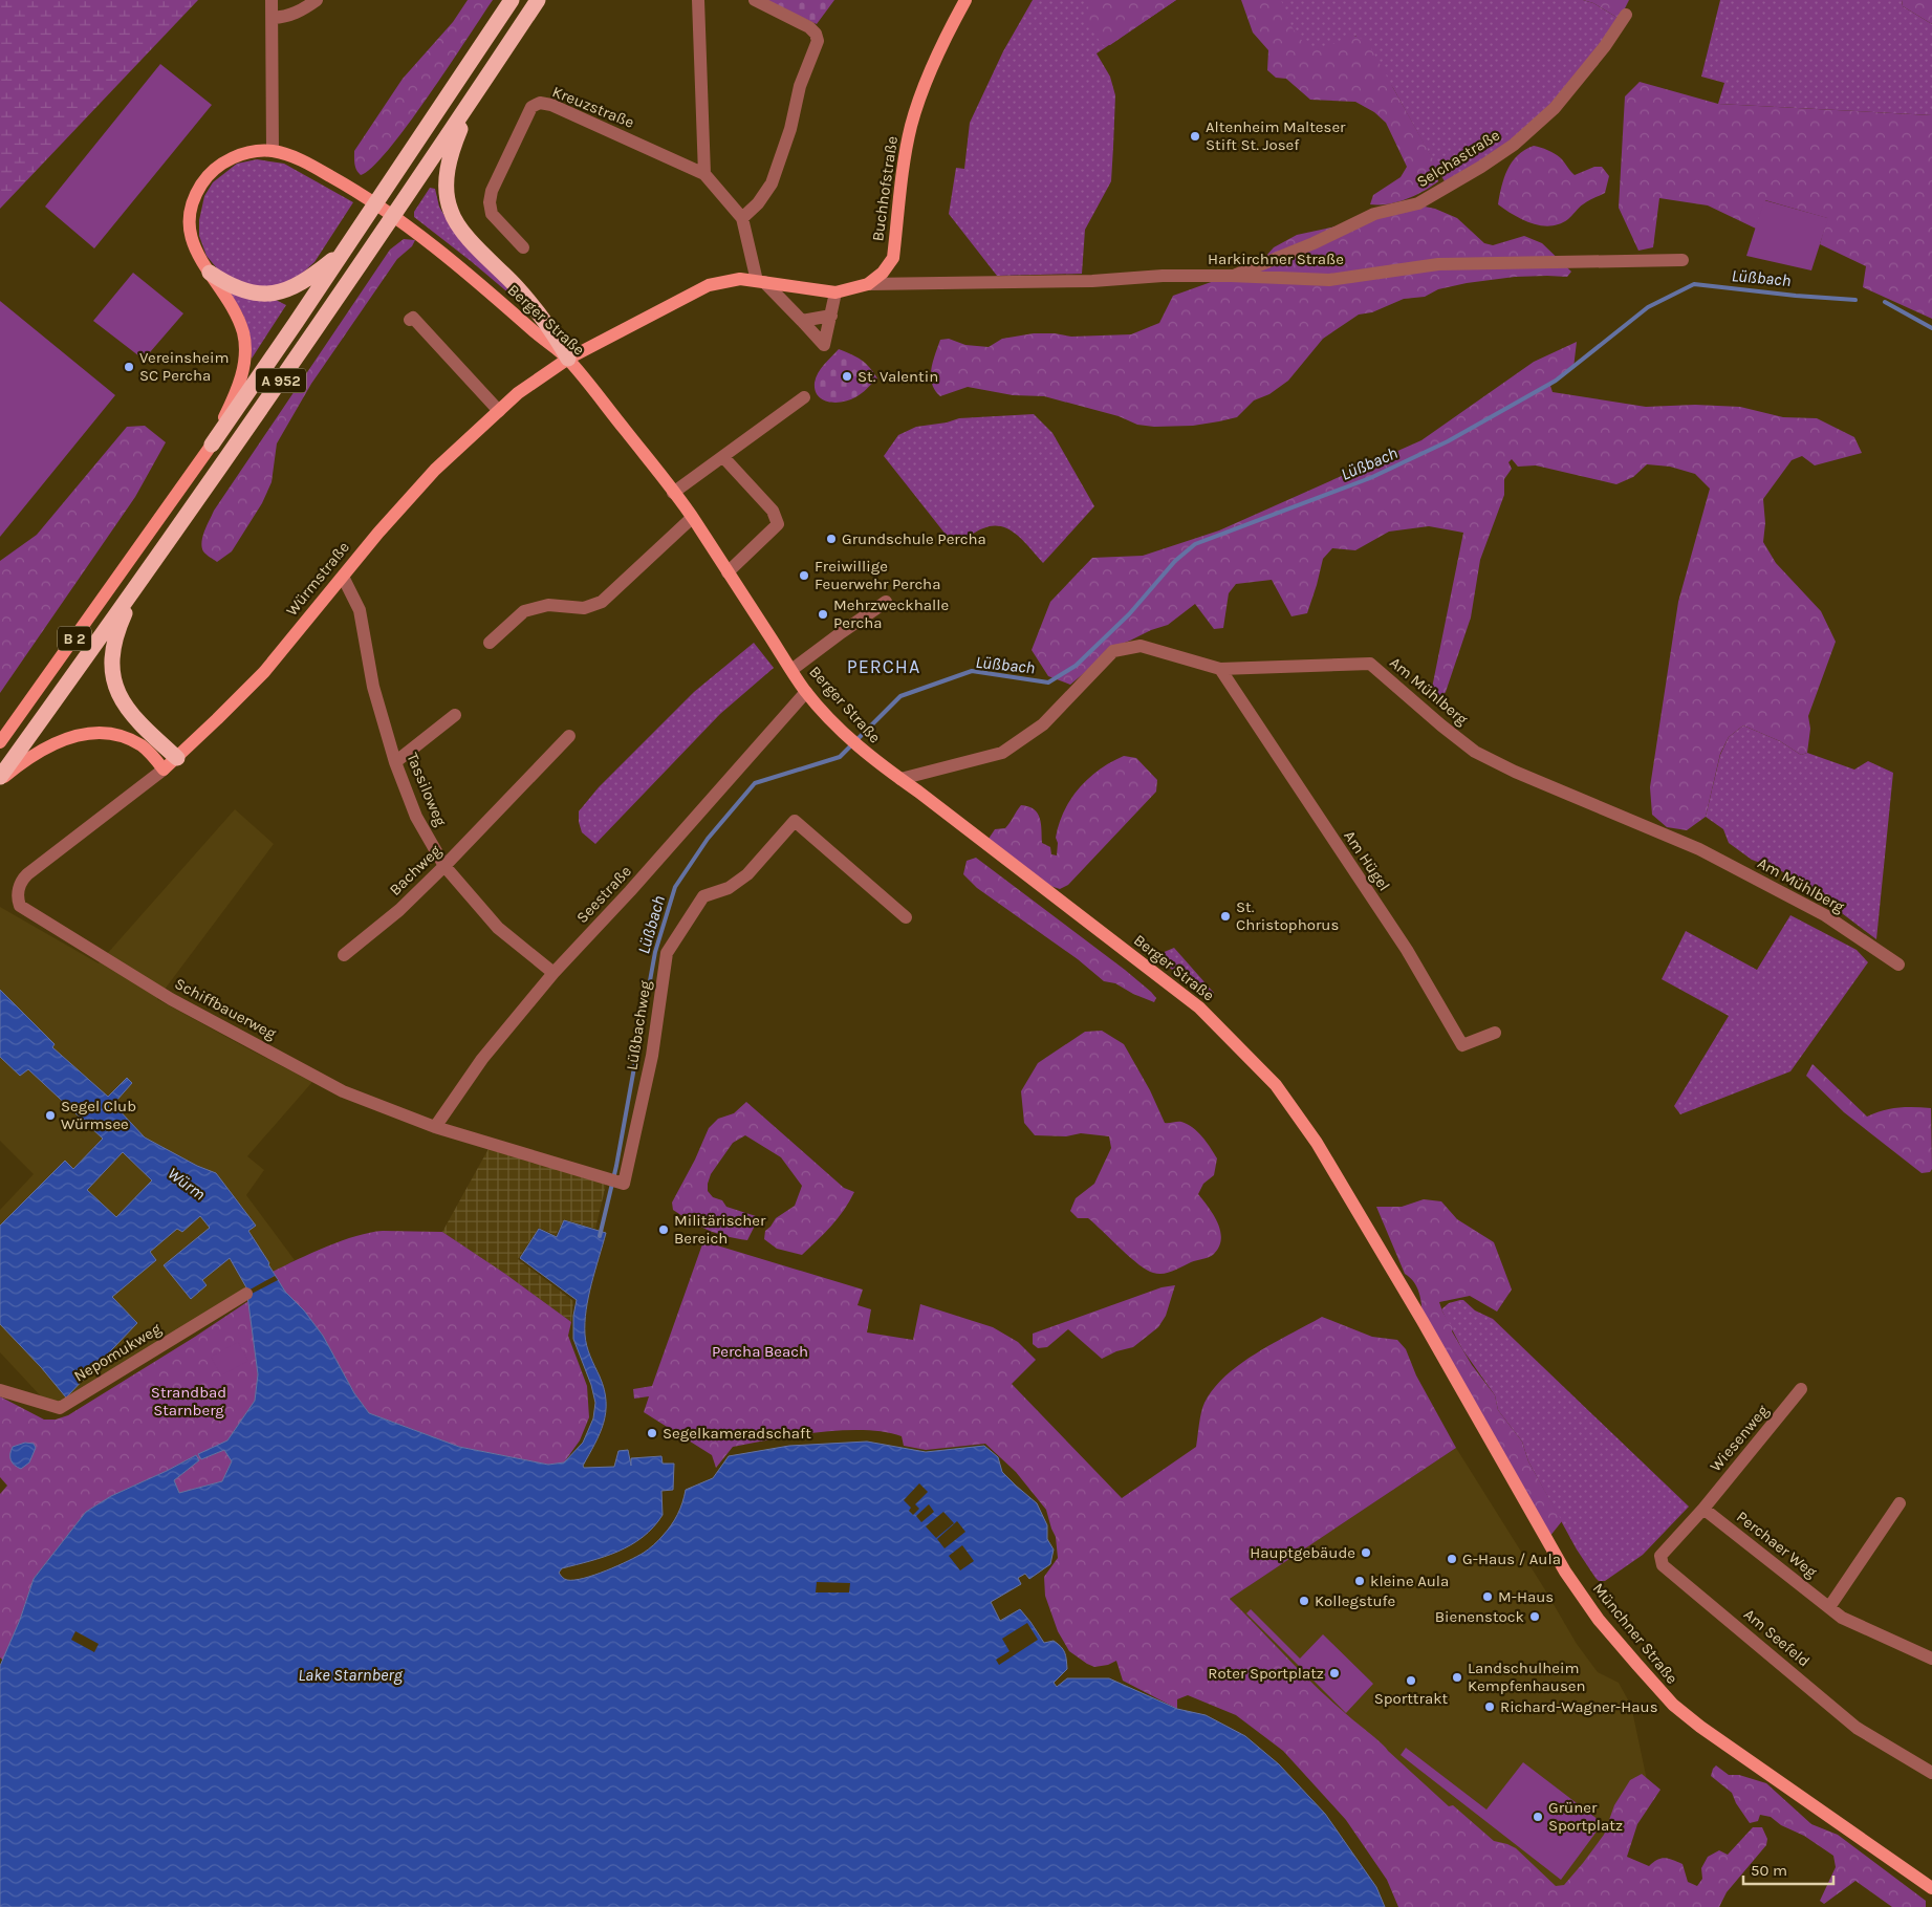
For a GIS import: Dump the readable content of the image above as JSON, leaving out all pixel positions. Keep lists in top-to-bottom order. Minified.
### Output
{"streets":{"highway":["A 952"],"main road":["Buchhofstraße","Berger Straße","Würmstraße","B 2","Münchner Straße"],"street":["Kreuzstraße","Selchastraße","Harkirchner Straße","Am Mühlberg","Tassiloweg","Am Hügel","Bachweg","Seestraße","Schiffbauerweg","Lüßbachweg","Nepomukweg","Wiesenweg","Perchaer Weg","Am Seefeld"]},"crossings":[["Kreuzstraße","Buchhofstraße"],["Selchastraße","Harkirchner Straße"],["Buchhofstraße","Harkirchner Straße"],["Buchhofstraße","Berger Straße"],["Buchhofstraße","Würmstraße"],["Berger Straße","Würmstraße"],["Berger Straße","Am Mühlberg"],["Berger Straße","Seestraße"],["Berger Straße","Münchner Straße"],["A 952","B 2"],["Würmstraße","Tassiloweg"],["Würmstraße","Schiffbauerweg"],["Am Mühlberg","Am Hügel"],["Tassiloweg","Bachweg"],["Tassiloweg","Seestraße"],["Seestraße","Schiffbauerweg"],["Schiffbauerweg","Lüßbachweg"],["Wiesenweg","Perchaer Weg"],["Wiesenweg","Am Seefeld"],["Perchaer Weg","Am Seefeld"]],"districts":["PERCHA"],"water":["Lüßbach","Würm","Lake Starnberg"],"parks":["Percha Beach","Strandbad Starnberg"],"places":["Altenheim Malteser Stift St. Josef","Vereinsheim SC Percha","St. Valentin","Grundschule Percha","Freiwillige Feuerwehr Percha","Mehrzweckhalle Percha","St. Christophorus","Segel Club Würmsee","Militärischer Bereich","Segelkameradschaft","Hauptgebäude","G-Haus / Aula","kleine Aula","M-Haus","Kollegstufe","Bienenstock","Roter Sportplatz","Landschulheim Kempfenhausen","Sporttrakt","Richard-Wagner-Haus","Grüner Sportplatz"],"scale_bar":"50 m"}
